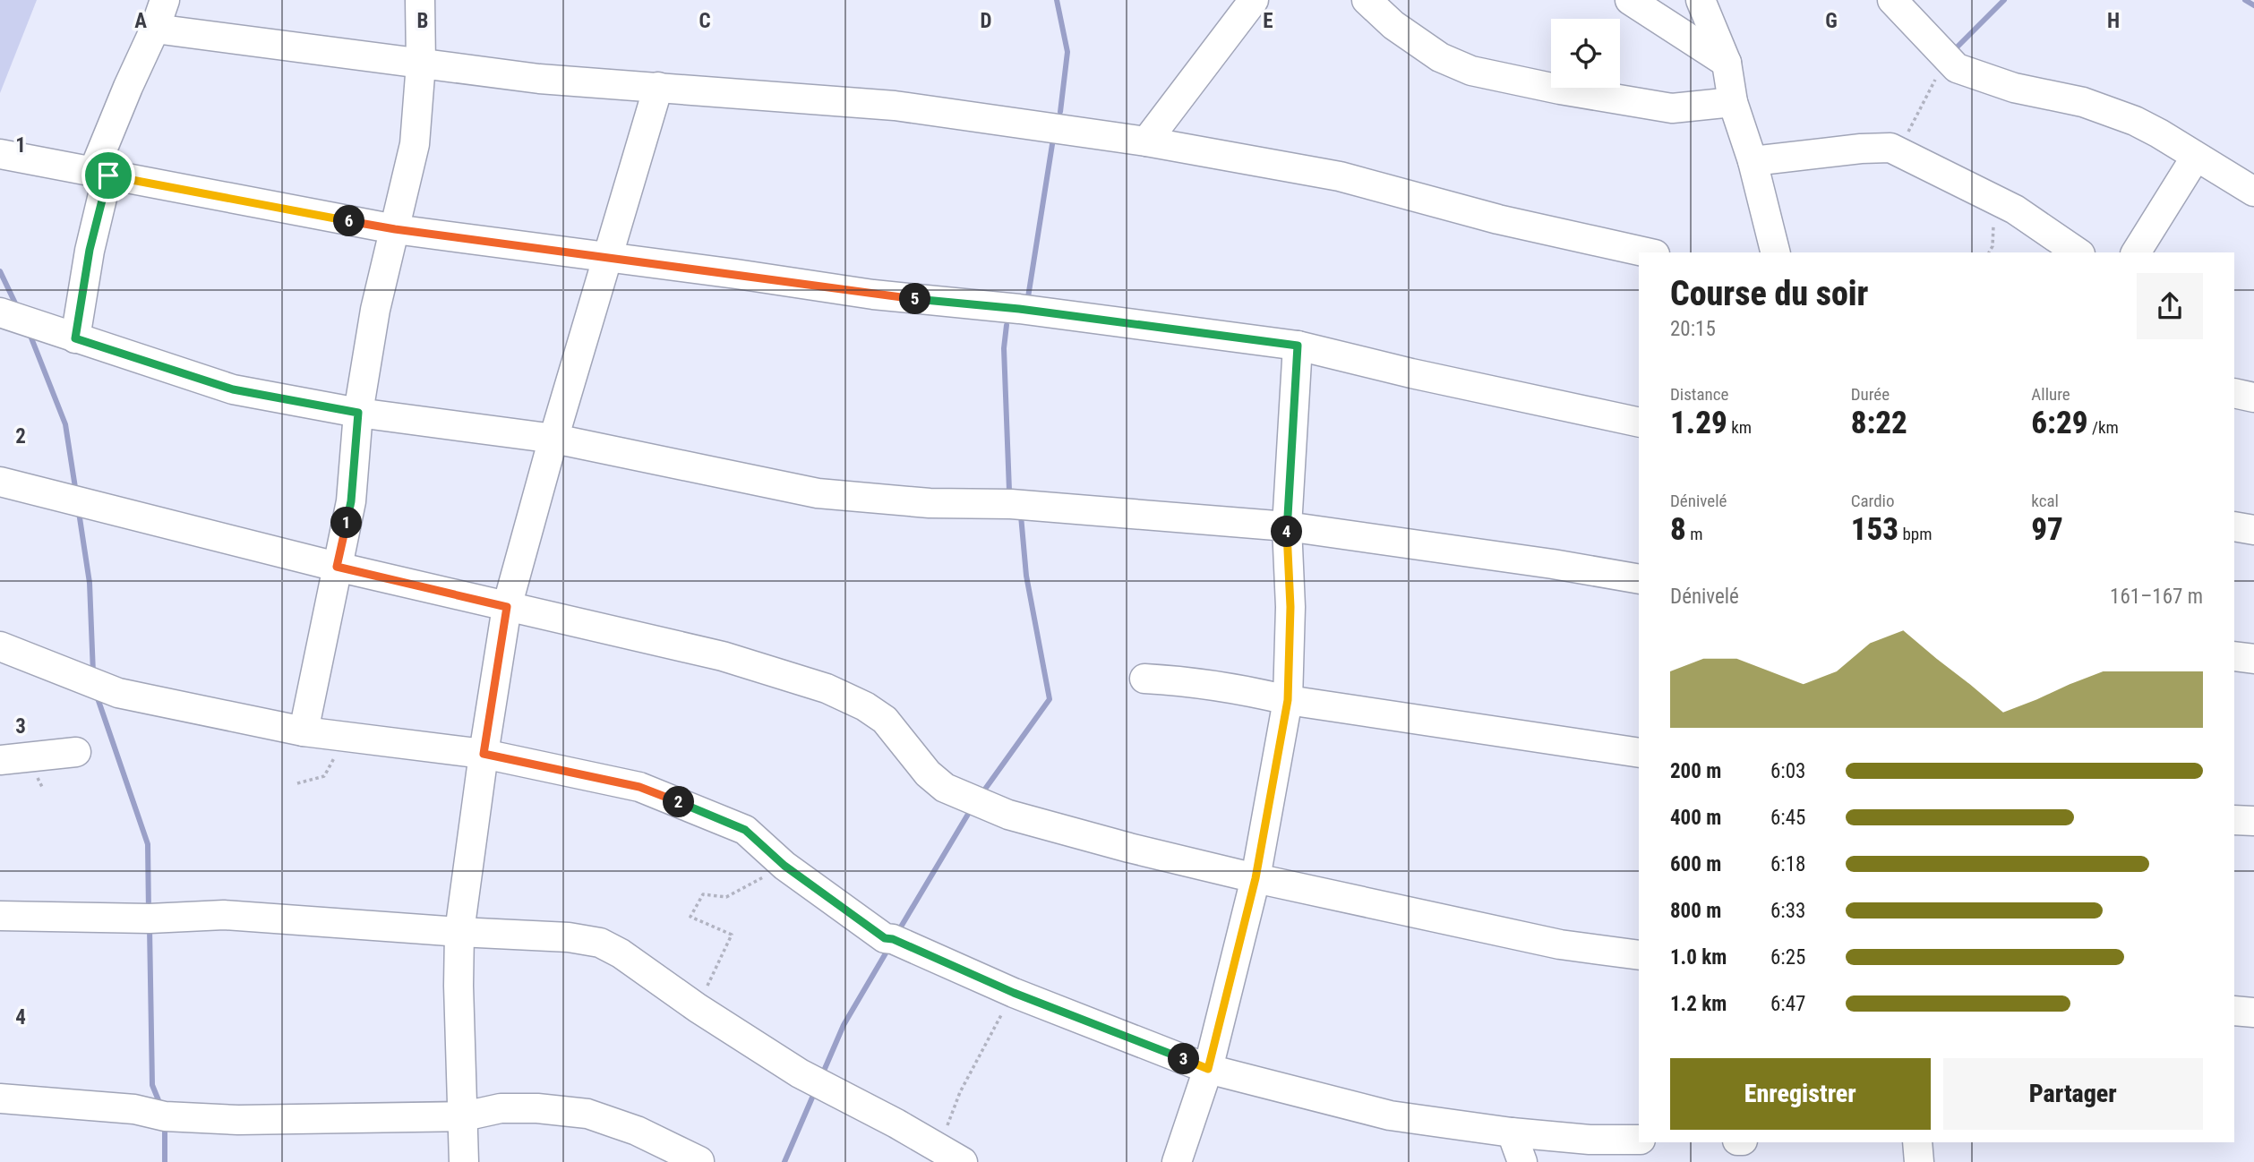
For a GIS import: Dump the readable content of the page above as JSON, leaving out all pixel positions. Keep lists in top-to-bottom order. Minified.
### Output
{"page":{"pins":["6","5","1","4","2","3"],"heading":["Course du soir","20:15"],"stats":[["Distance","1.29 km"],["Durée","8:22"],["Allure","6:29 /km"],["Dénivelé","8 m"],["Cardio","153 bpm"],["kcal","97"]],"chart":["Dénivelé","161–167 m"],"list":[{"name":"200 m","note":"6:03"},{"name":"400 m","note":"6:45"},{"name":"600 m","note":"6:18"},{"name":"800 m","note":"6:33"},{"name":"1.0 km","note":"6:25"},{"name":"1.2 km","note":"6:47"}],"buttons":["Enregistrer","Partager"]},"grid":{"columns":["A","B","C","D","E","G","H"],"rows":["1","2","3","4"]}}
